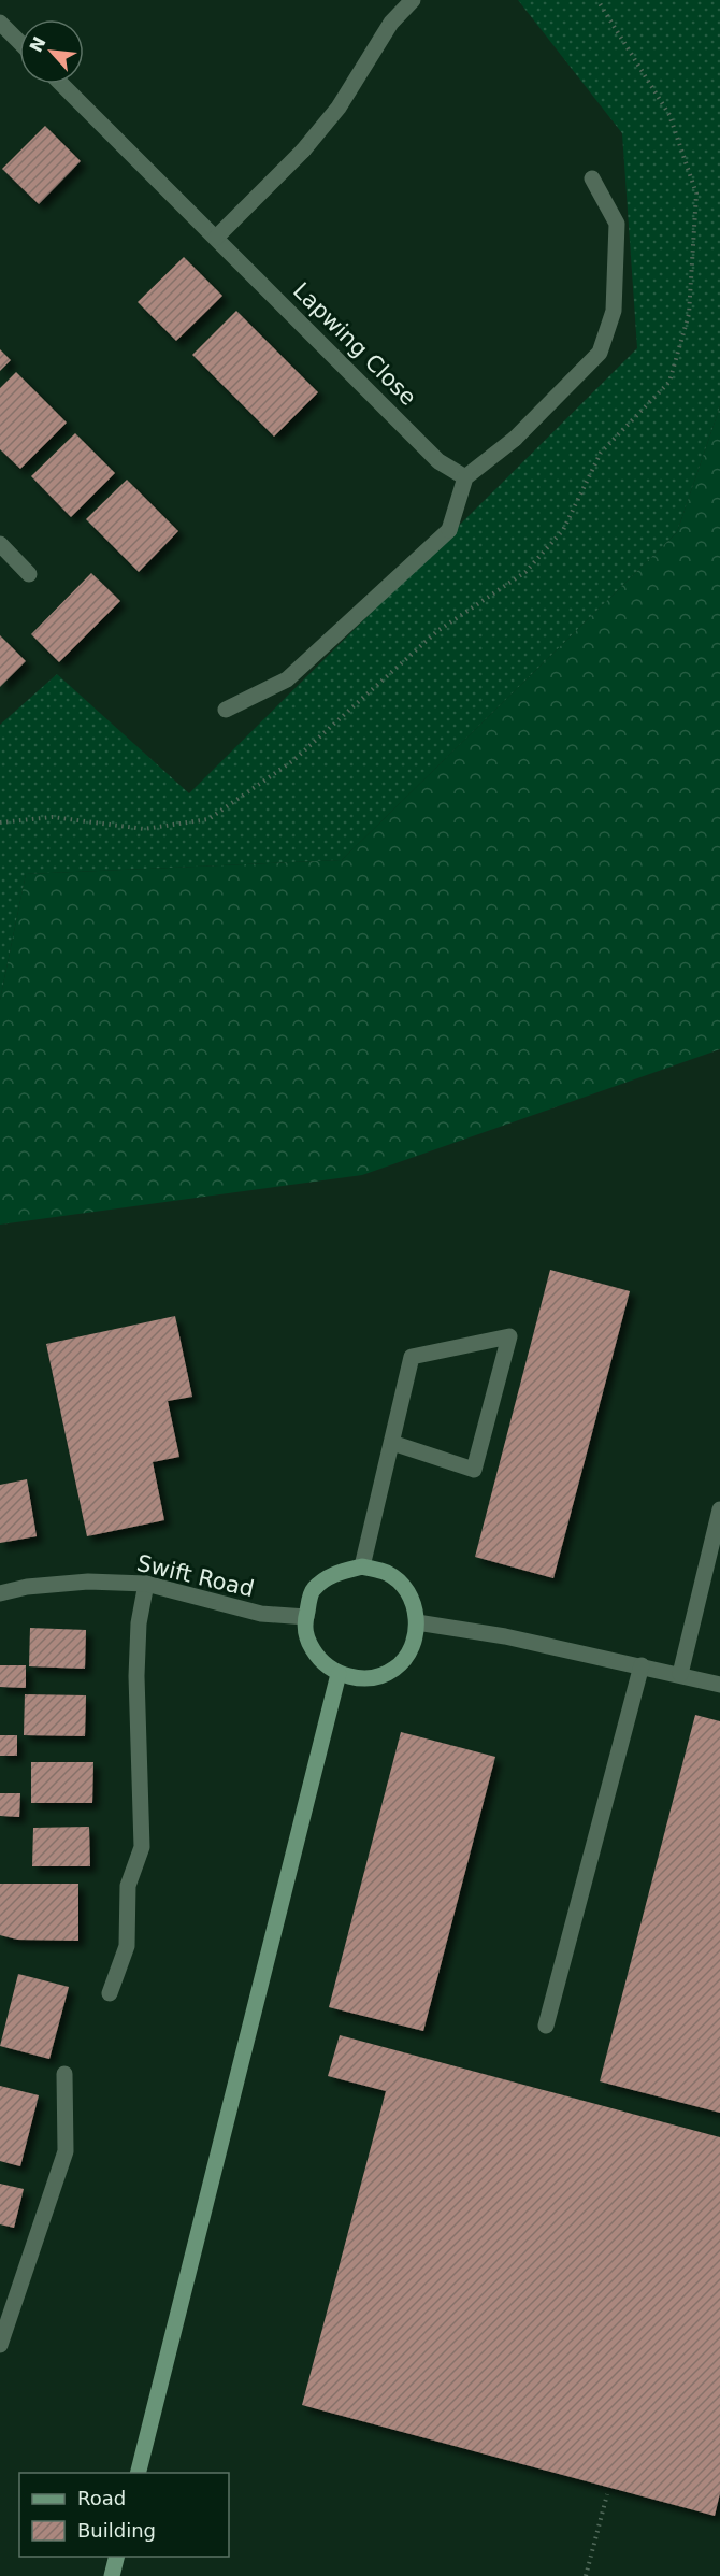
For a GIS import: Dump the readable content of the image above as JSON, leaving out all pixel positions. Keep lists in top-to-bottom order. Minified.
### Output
{"streets":{"street":["Lapwing Close","Swift Road"]},"legend":["Road","Building"],"north":"top left"}
